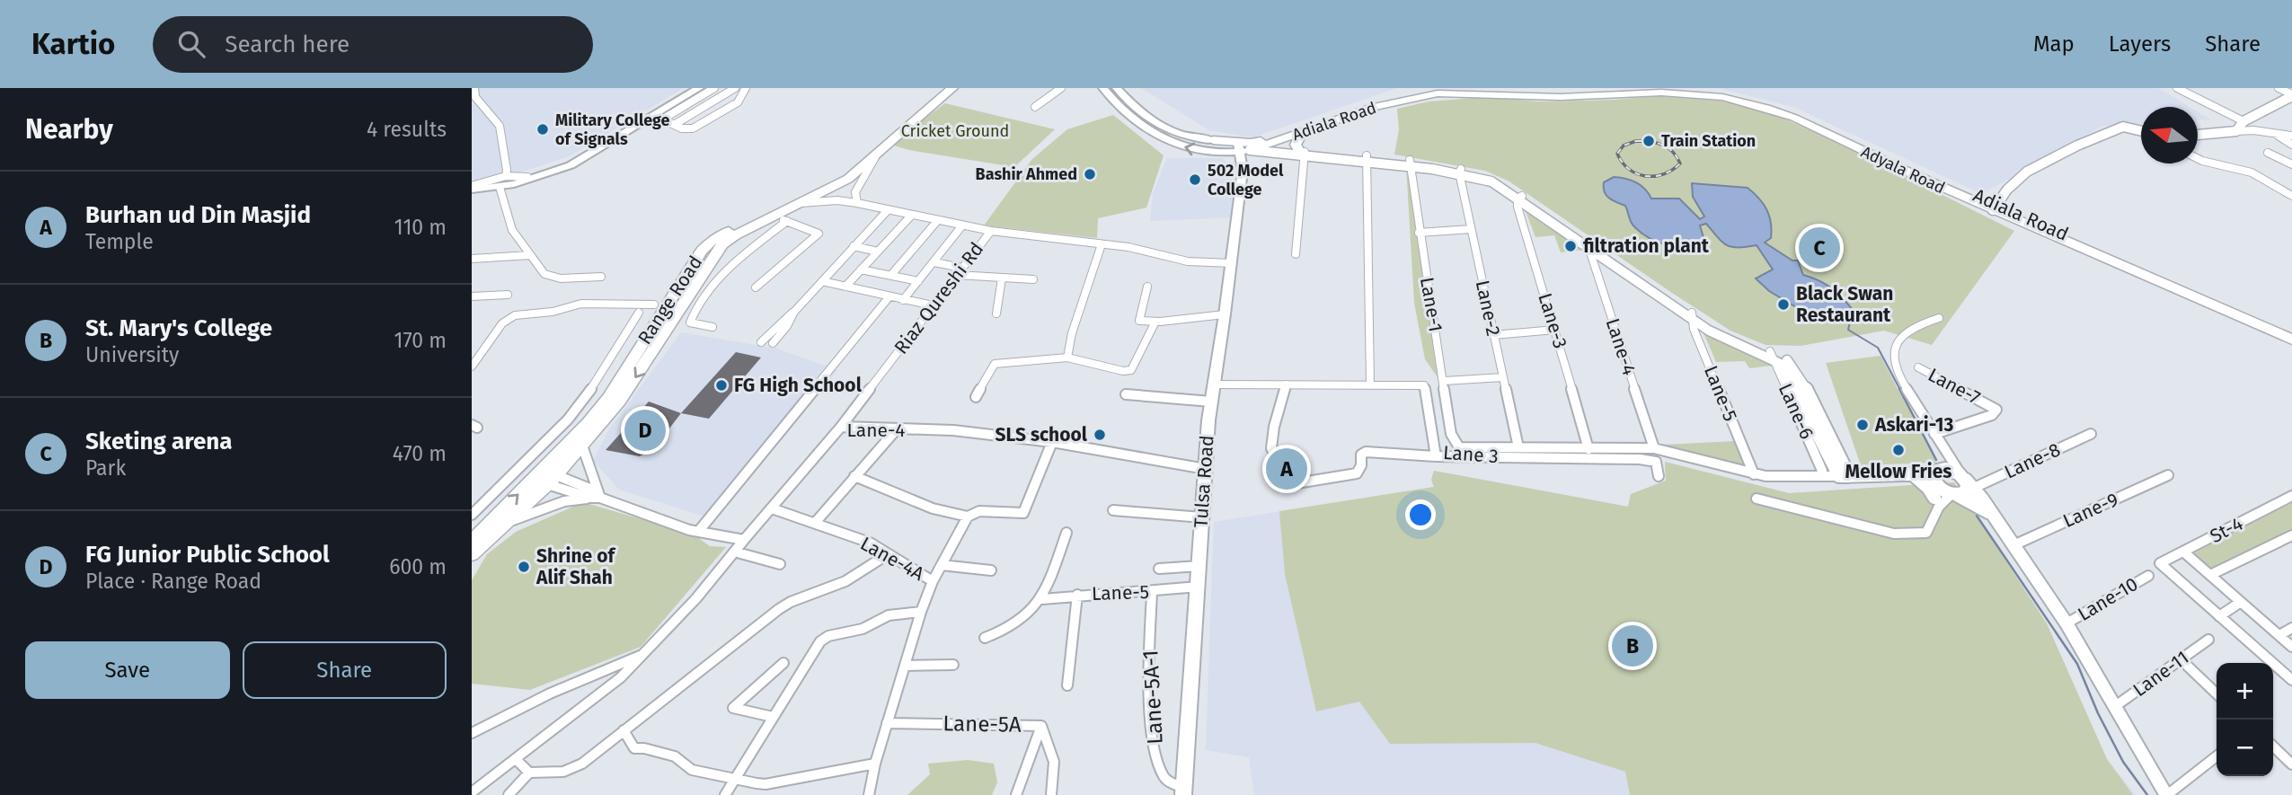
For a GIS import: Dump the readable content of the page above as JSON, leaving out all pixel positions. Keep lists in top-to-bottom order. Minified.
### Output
{"streets":{"main road":["Adiala Road","Adyala Road","Range Road","Tulsa Road"],"street":["Riaz Qureshi Rd","Lane-1","Lane-2","Lane-3","Lane-4","Lane-7","Lane-5","Lane-6","Lane 3","Lane-8","Lane-9","St-4","Lane-4A","Lane-10","Lane-11","Lane-5A-1","Lane-5A"]},"crossings":[["Adiala Road","Adyala Road"],["Adiala Road","Tulsa Road"],["Riaz Qureshi Rd","Lane-4"],["Lane-1","Lane-2"],["Lane-4","Tulsa Road"],["Lane-4","Lane-4A"],["Lane-5","Tulsa Road"],["Lane-5","Lane-5A-1"],["Lane 3","Tulsa Road"],["Tulsa Road","Lane-5A-1"]],"parks":["Cricket Ground"],"places":["Military College of Signals","Train Station","Bashir Ahmed","502 Model College","filtration plant","Black Swan Restaurant","FG High School","Askari-13","SLS school","Mellow Fries","Shrine of Alif Shah"],"north":"left","page":{"header":"Kartio","search":"Search here","nav":["Map","Layers","Share"],"heading":["Nearby","4 results"],"list":[{"mark":"A","name":"Burhan ud Din Masjid","note":"Temple","value":"110 m"},{"mark":"B","name":"St. Mary's College","note":"University","value":"170 m"},{"mark":"C","name":"Sketing arena","note":"Park","value":"470 m"},{"mark":"D","name":"FG Junior Public School","note":"Place · Range Road","value":"600 m"}],"pins":["C","D","A","B"],"buttons":["Save","Share"],"map_buttons":["+","−"]}}
